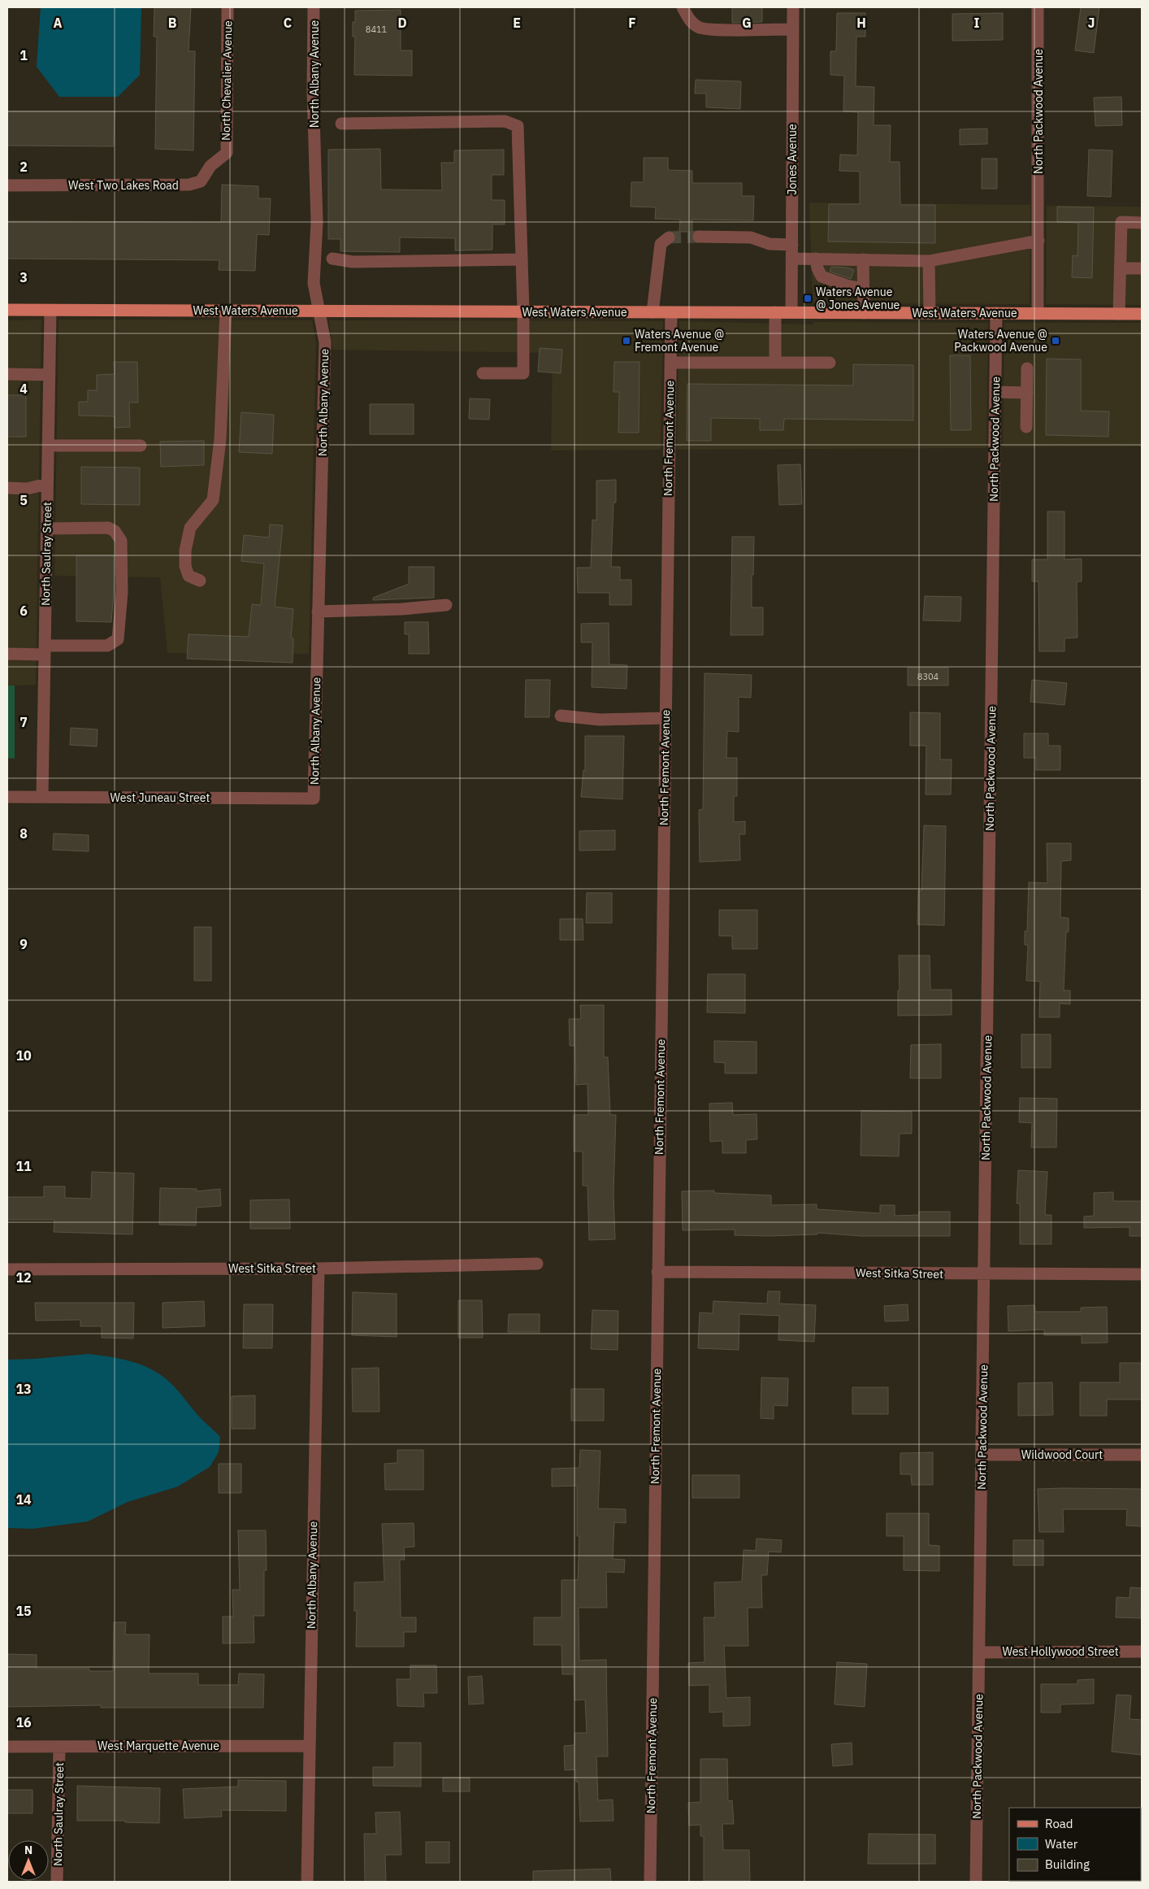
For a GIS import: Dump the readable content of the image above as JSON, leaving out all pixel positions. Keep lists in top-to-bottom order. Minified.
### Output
{"streets":{"main road":["West Waters Avenue"],"street":["North Albany Avenue","North Chevalier Avenue","North Packwood Avenue","Jones Avenue","West Two Lakes Road","North Fremont Avenue","North Saulray Street","West Juneau Street","West Sitka Street","Wildwood Court","West Hollywood Street","West Marquette Avenue"]},"crossings":[["North Albany Avenue","West Waters Avenue"],["North Albany Avenue","West Juneau Street"],["North Albany Avenue","West Sitka Street"],["North Albany Avenue","West Marquette Avenue"],["North Chevalier Avenue","West Two Lakes Road"],["North Packwood Avenue","West Waters Avenue"],["North Packwood Avenue","West Sitka Street"],["North Packwood Avenue","Wildwood Court"],["North Packwood Avenue","West Hollywood Street"],["Jones Avenue","West Waters Avenue"],["West Waters Avenue","North Fremont Avenue"],["West Waters Avenue","North Saulray Street"],["North Fremont Avenue","West Sitka Street"],["North Saulray Street","West Juneau Street"],["North Saulray Street","West Marquette Avenue"]],"places":{"transit":["Waters Avenue @ Jones Avenue","Waters Avenue @ Fremont Avenue","Waters Avenue @ Packwood Avenue"]},"house_numbers":["8411","8304"],"legend":["Road","Water","Building"],"north":"top","grid":{"columns":["A","B","C","D","E","F","G","H","I","J"],"rows":["1","2","3","4","5","6","7","8","9","10","11","12","13","14","15","16"]}}
